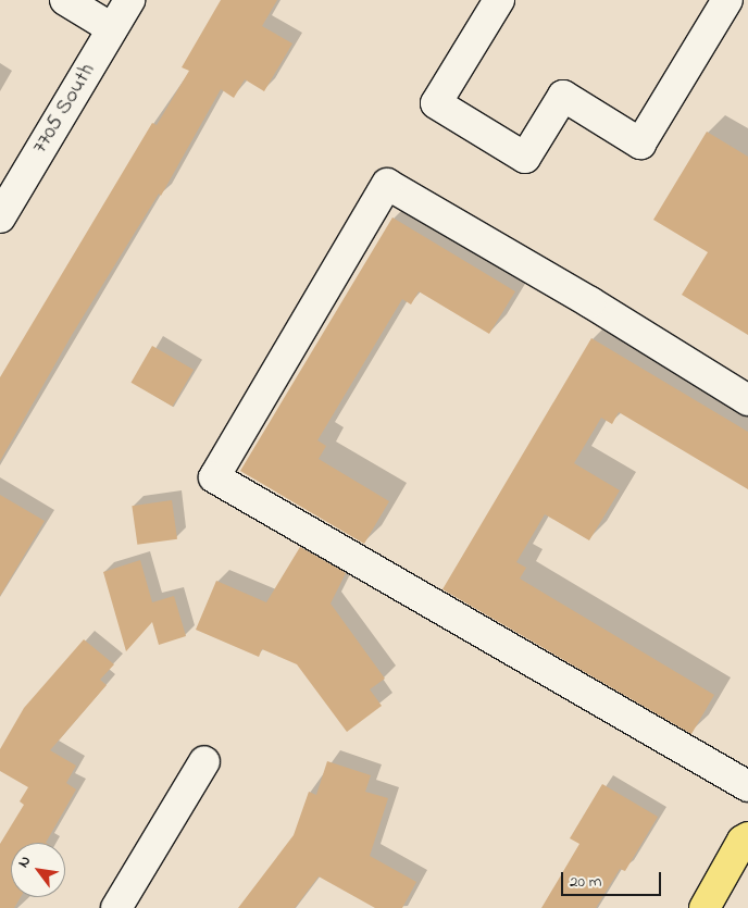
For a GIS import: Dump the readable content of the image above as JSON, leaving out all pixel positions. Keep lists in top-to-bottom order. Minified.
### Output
{"streets":{"street":["7705 South"]},"scale_bar":"20 m","north":"top left"}
